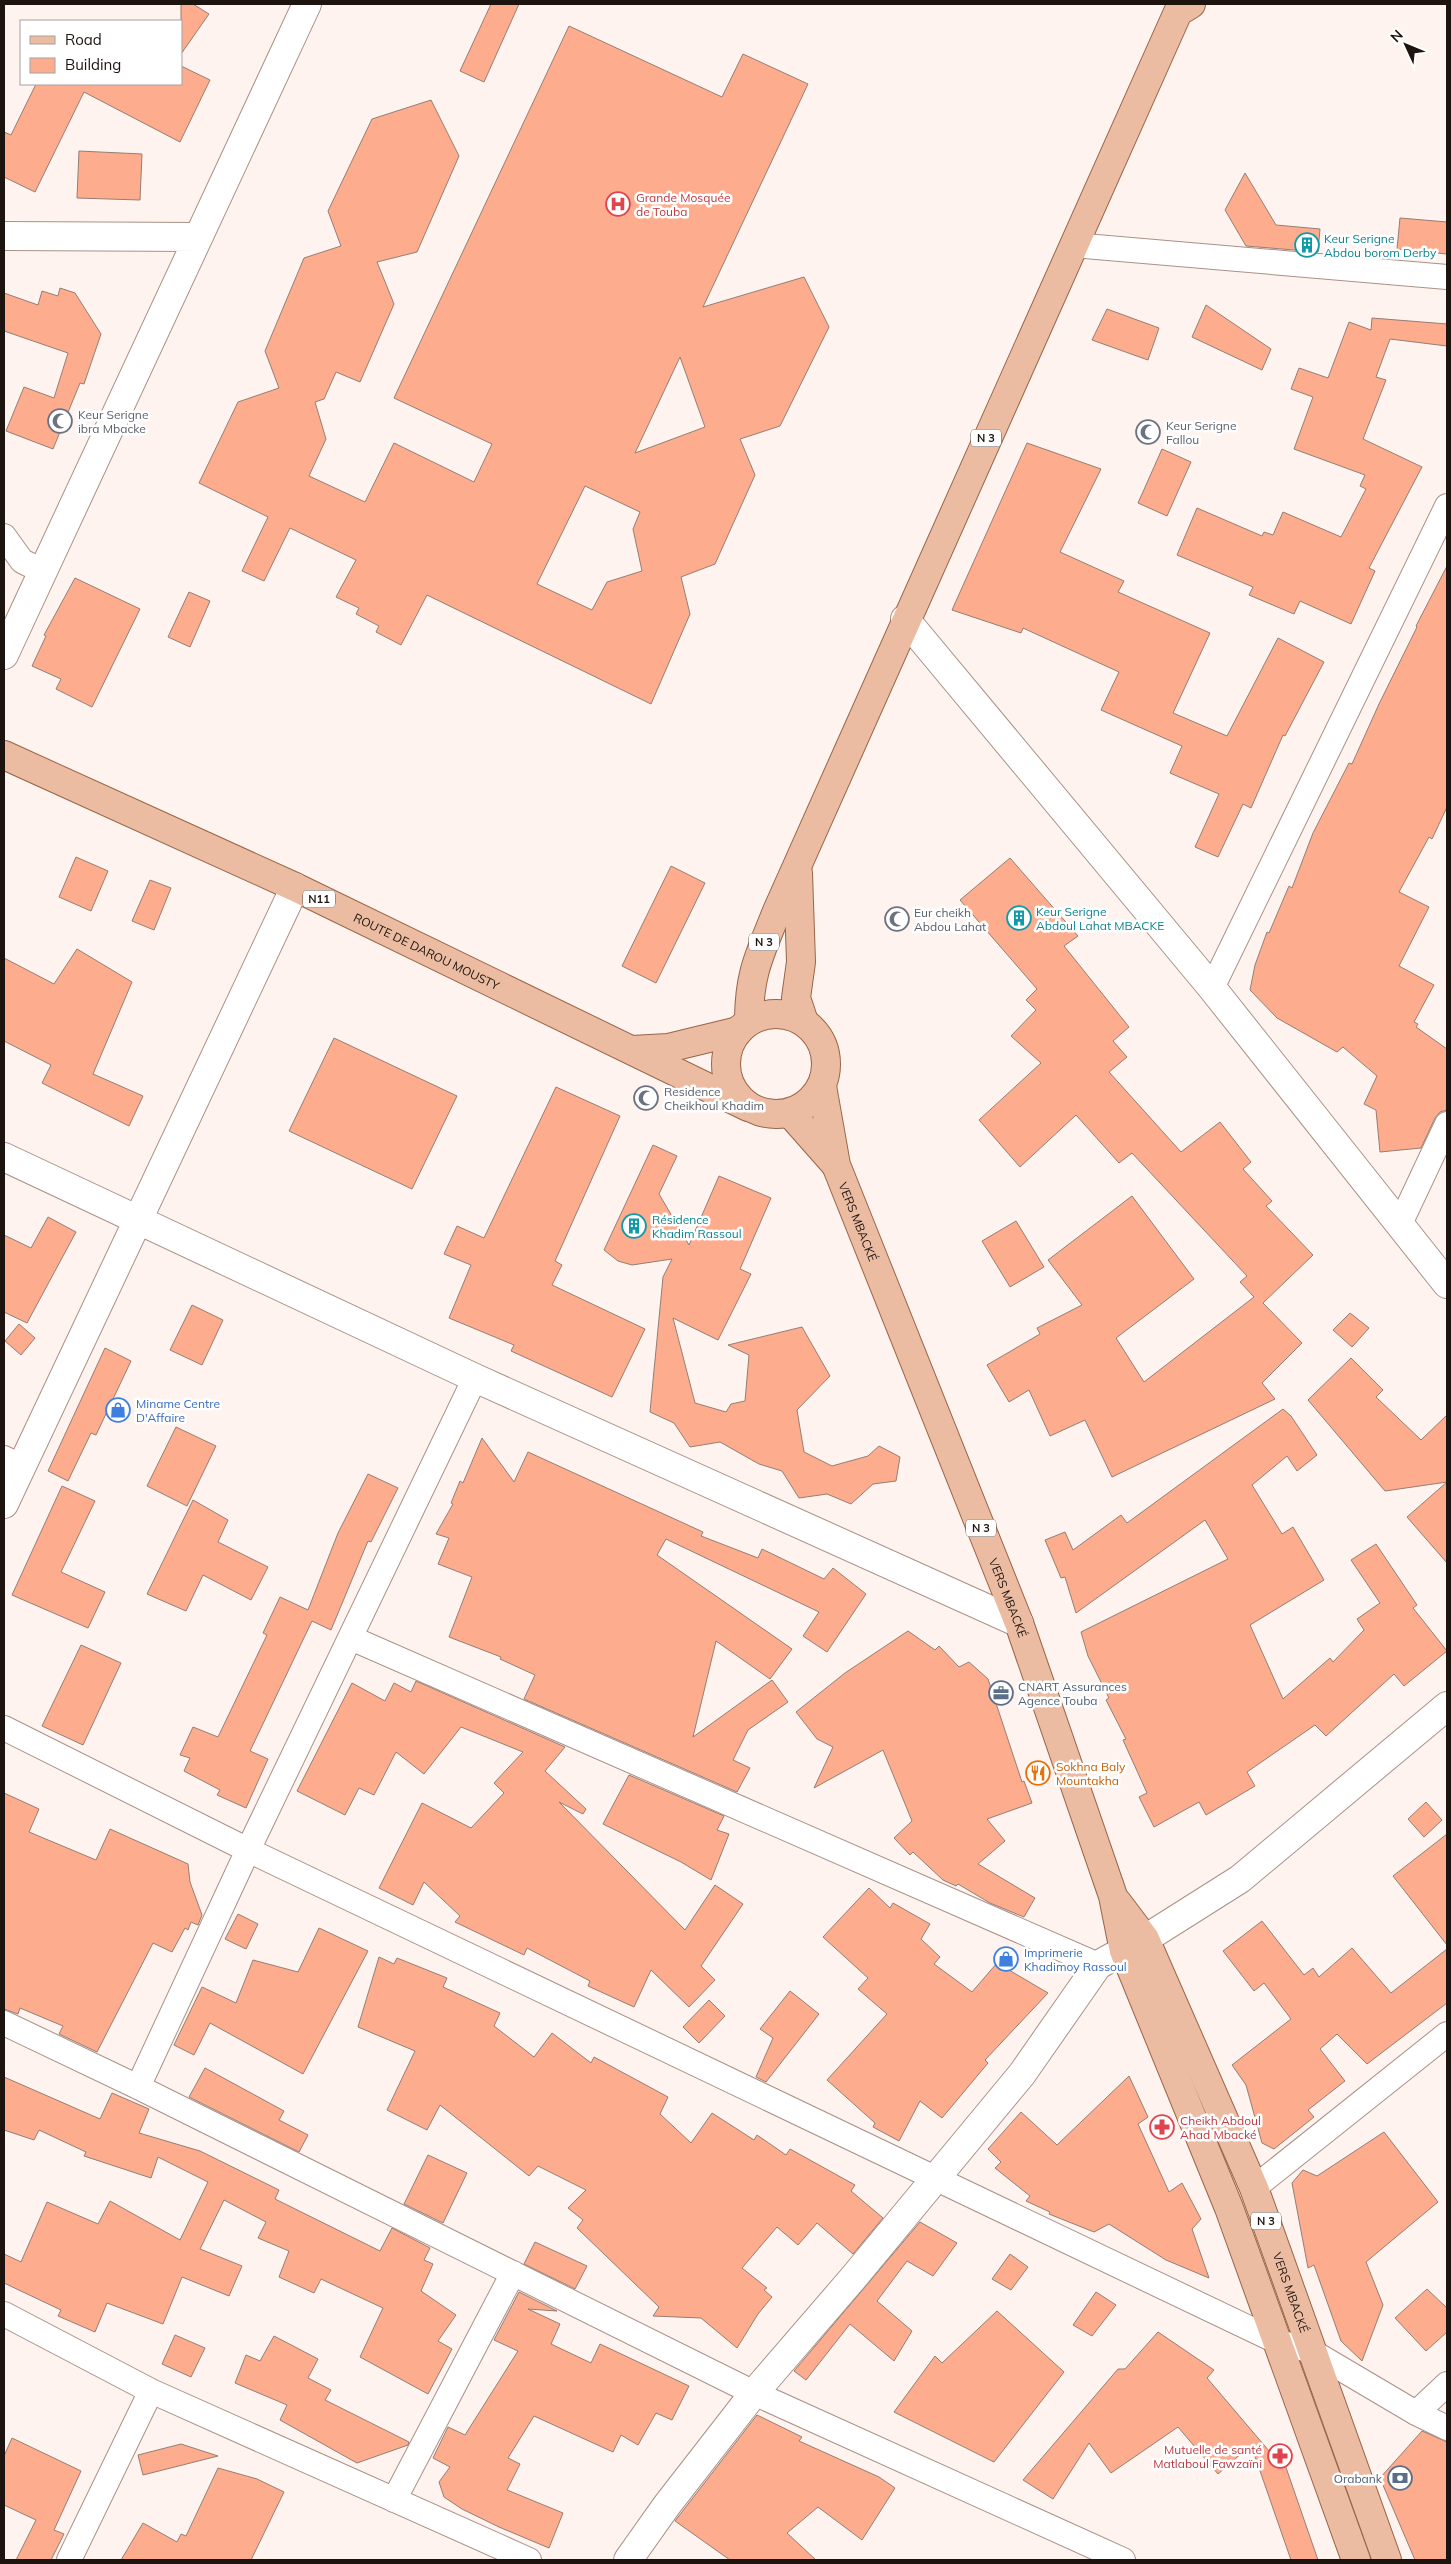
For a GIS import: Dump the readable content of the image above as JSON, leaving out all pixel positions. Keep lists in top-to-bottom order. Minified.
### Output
{"streets":{"main road":["N 3","N11","ROUTE DE DAROU MOUSTY","VERS MBACKÉ"]},"crossings":[["N 3","ROUTE DE DAROU MOUSTY"],["N 3","VERS MBACKÉ"],["ROUTE DE DAROU MOUSTY","VERS MBACKÉ"]],"places":{"hospital":["Grande Mosquée de Touba"],"building":["Keur Serigne Abdou borom Derby","Keur Serigne Abdoul Lahat MBACKE","Résidence Khadim Rassoul"],"mosque":["Keur Serigne ibra Mbacke","Keur Serigne Fallou","Eur cheikh Abdou Lahat","Residence Cheikhoul Khadim"],"shop":["Miname Centre D'Affaire","Imprimerie Khadimoy Rassoul"],"office":["CNART Assurances Agence Touba"],"restaurant":["Sokhna Baly Mountakha"],"pharmacy":["Cheikh Abdoul Ahad Mbacké","Mutuelle de santé Matlaboul Fawzaïni"],"bank":["Orabank"]},"legend":["Road","Building"],"north":"top left"}
